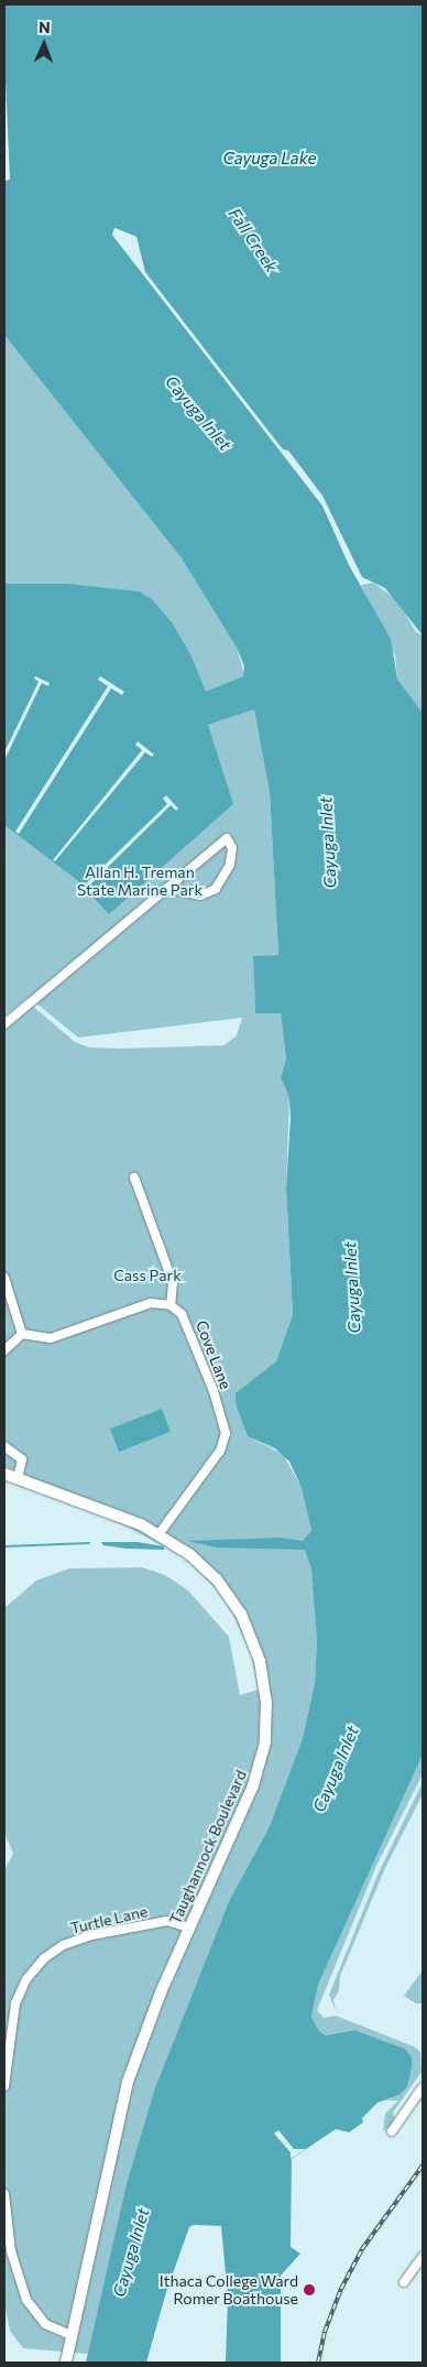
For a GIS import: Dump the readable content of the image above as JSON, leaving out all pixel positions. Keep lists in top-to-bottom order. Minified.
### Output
{"streets":{"main road":["Taughannock Boulevard"],"street":["Cove Lane","Turtle Lane"]},"crossings":[["Cove Lane","Taughannock Boulevard"],["Taughannock Boulevard","Turtle Lane"]],"water":["Cayuga Lake","Fall Creek","Cayuga Inlet"],"parks":["Allan H. Treman State Marine Park","Cass Park"],"places":["Ithaca College Ward Romer Boathouse"],"north":"top"}
